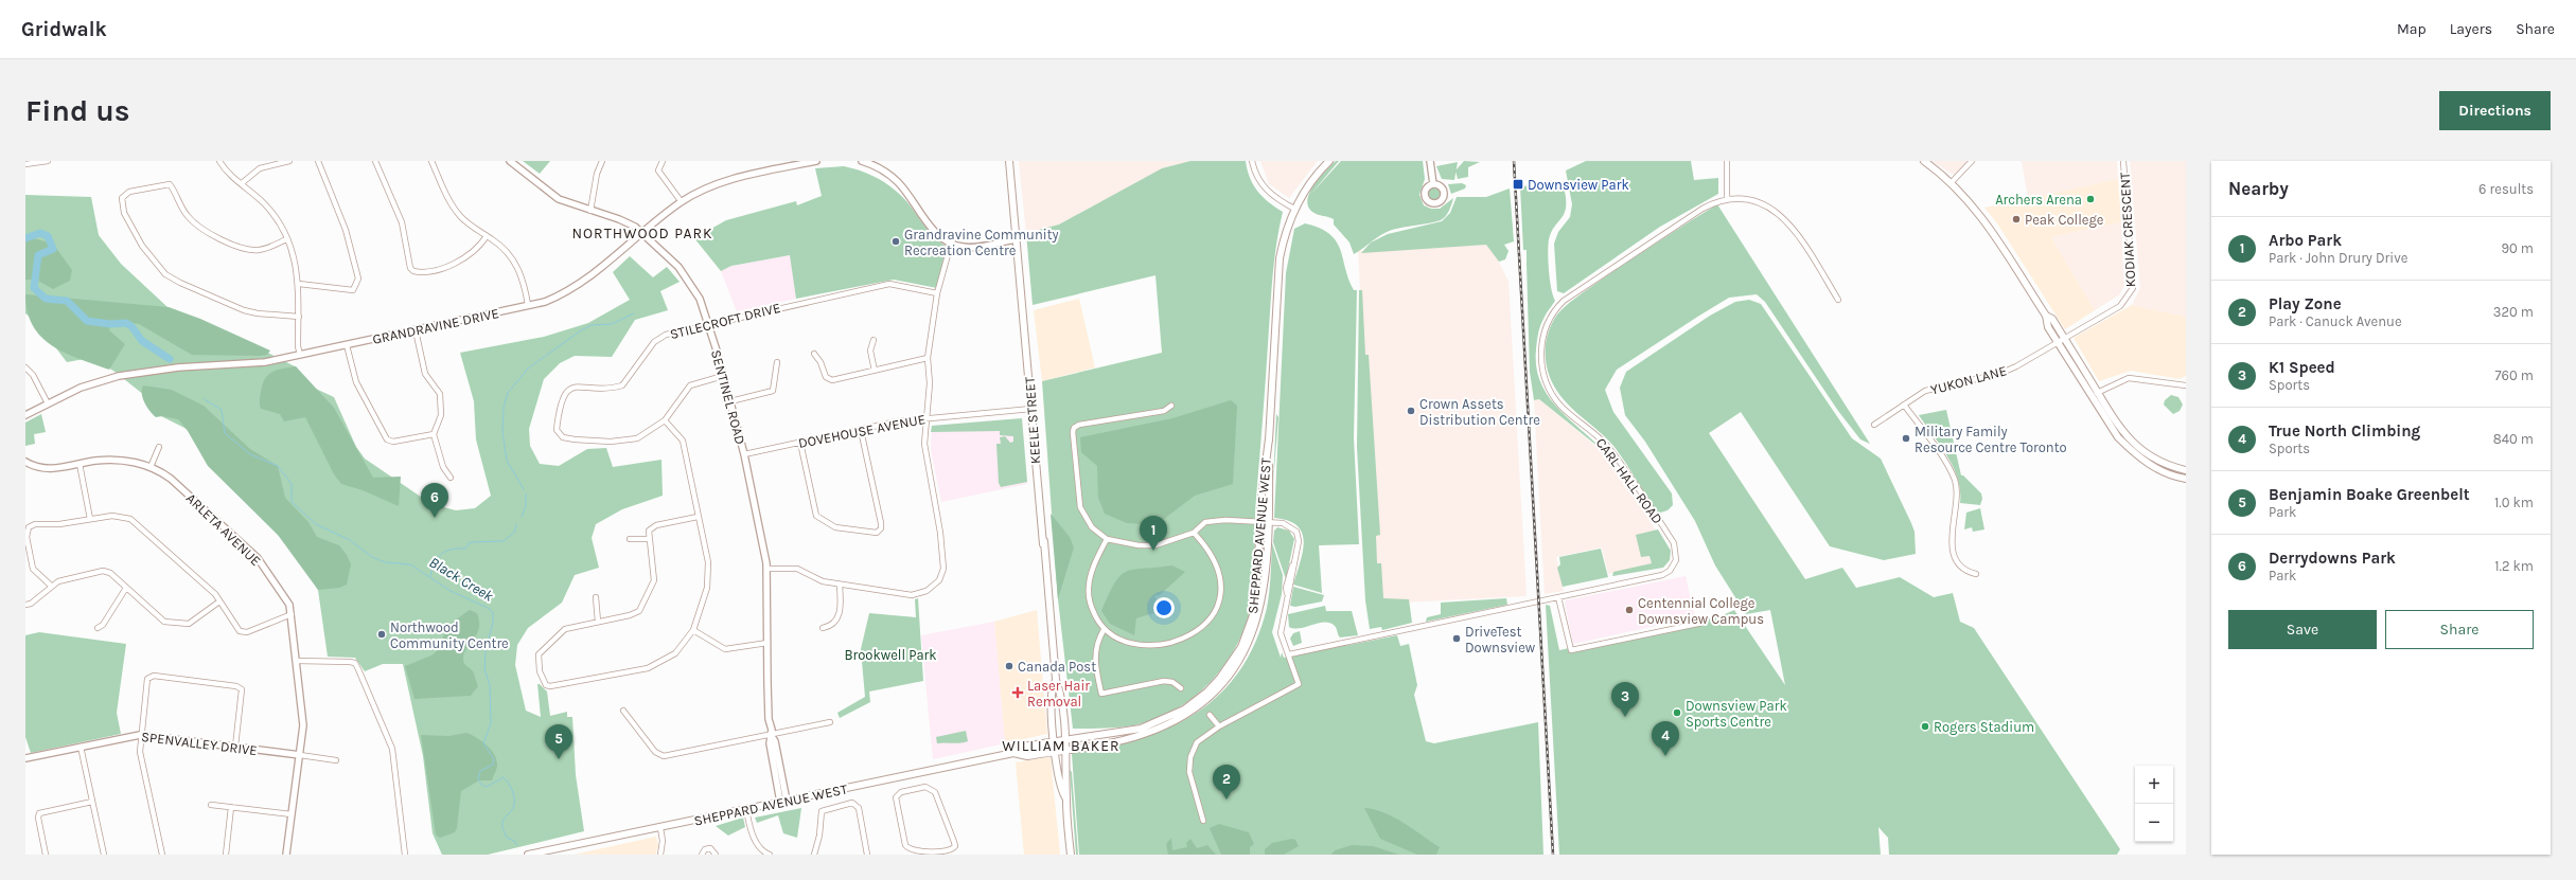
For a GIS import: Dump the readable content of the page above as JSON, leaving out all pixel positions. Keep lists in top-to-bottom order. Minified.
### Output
{"streets":{"main road":["KEELE STREET","SHEPPARD AVENUE WEST"],"street":["KODIAK CRESCENT","STILECROFT DRIVE","GRANDRAVINE DRIVE","YUKON LANE","SENTINEL ROAD","DOVEHOUSE AVENUE","CARL HALL ROAD","ARLETA AVENUE","SPENVALLEY DRIVE"]},"crossings":[["KODIAK CRESCENT","YUKON LANE"],["STILECROFT DRIVE","SENTINEL ROAD"],["GRANDRAVINE DRIVE","SENTINEL ROAD"],["SENTINEL ROAD","DOVEHOUSE AVENUE"],["SENTINEL ROAD","SHEPPARD AVENUE WEST"],["KEELE STREET","DOVEHOUSE AVENUE"],["ARLETA AVENUE","SPENVALLEY DRIVE"]],"districts":["NORTHWOOD PARK","WILLIAM BAKER"],"water":["Black Creek"],"parks":["Brookwell Park"],"places":{"transit":["Downsview Park"],"other":["Archers Arena","Peak College","Grandravine Community Recreation Centre","Crown Assets Distribution Centre","Military Family Resource Centre Toronto","Centennial College Downsview Campus","Northwood Community Centre","DriveTest Downsview","Canada Post","Downsview Park Sports Centre","Rogers Stadium"],"health":["Laser Hair Removal"]},"page":{"header":"Gridwalk","nav":["Map","Layers","Share"],"buttons":["Directions",["Save","Share"]],"title":"Find us","heading":["Nearby","6 results"],"list":[{"mark":"1","name":"Arbo Park","note":"Park · John Drury Drive","value":"90 m"},{"mark":"2","name":"Play Zone","note":"Park · Canuck Avenue","value":"320 m"},{"mark":"3","name":"K1 Speed","note":"Sports","value":"760 m"},{"mark":"4","name":"True North Climbing","note":"Sports","value":"840 m"},{"mark":"5","name":"Benjamin Boake Greenbelt","note":"Park","value":"1.0 km"},{"mark":"6","name":"Derrydowns Park","note":"Park","value":"1.2 km"}],"pins":["6","1","3","4","5","2"],"map_buttons":["+","−"]}}
